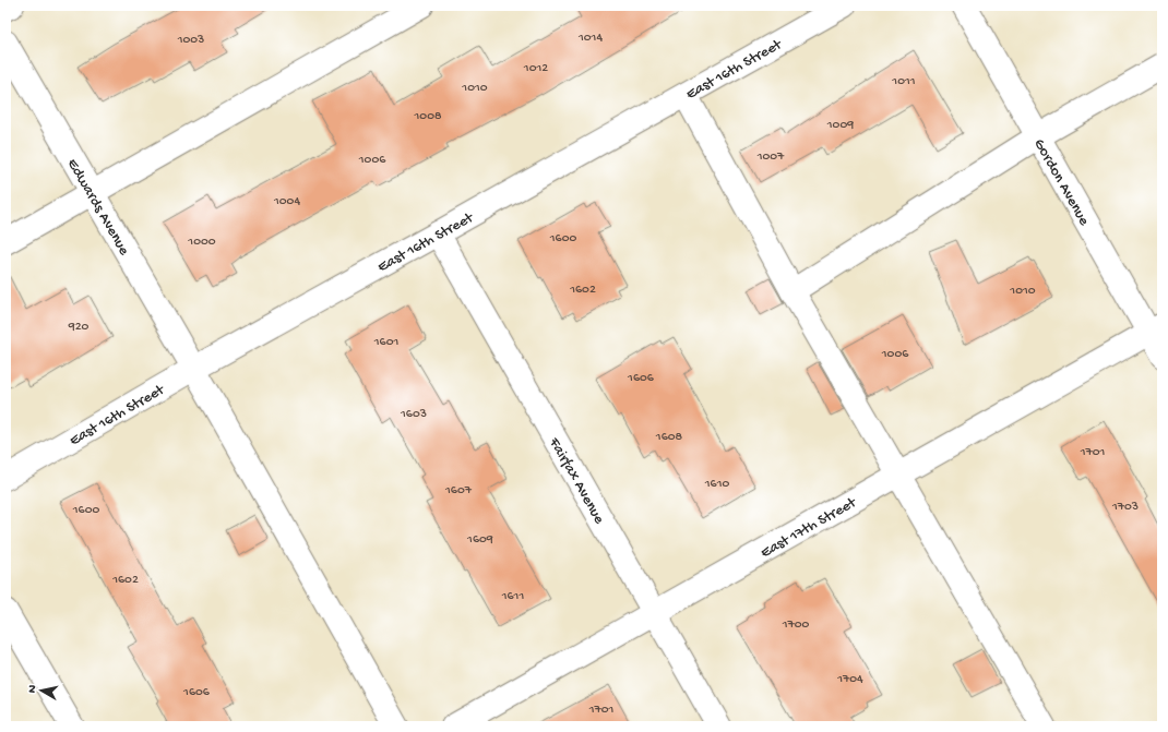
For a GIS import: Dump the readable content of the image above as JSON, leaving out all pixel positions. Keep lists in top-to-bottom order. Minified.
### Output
{"streets":{"street":["East 16th Street","Gordon Avenue","Edwards Avenue","Fairfax Avenue","East 17th Street"]},"crossings":[["East 16th Street","Edwards Avenue"],["East 16th Street","Fairfax Avenue"],["Gordon Avenue","East 17th Street"],["Fairfax Avenue","East 17th Street"]],"house_numbers":["1014","1003","1012","1011","1010","1008","1009","1007","1006","1004","1600","1000","1602","1010","920","1601","1006","1606","1603","1608","1701","1610","1607","1703","1600","1609","1602","1611","1700","1704","1606","1701"],"north":"left"}
